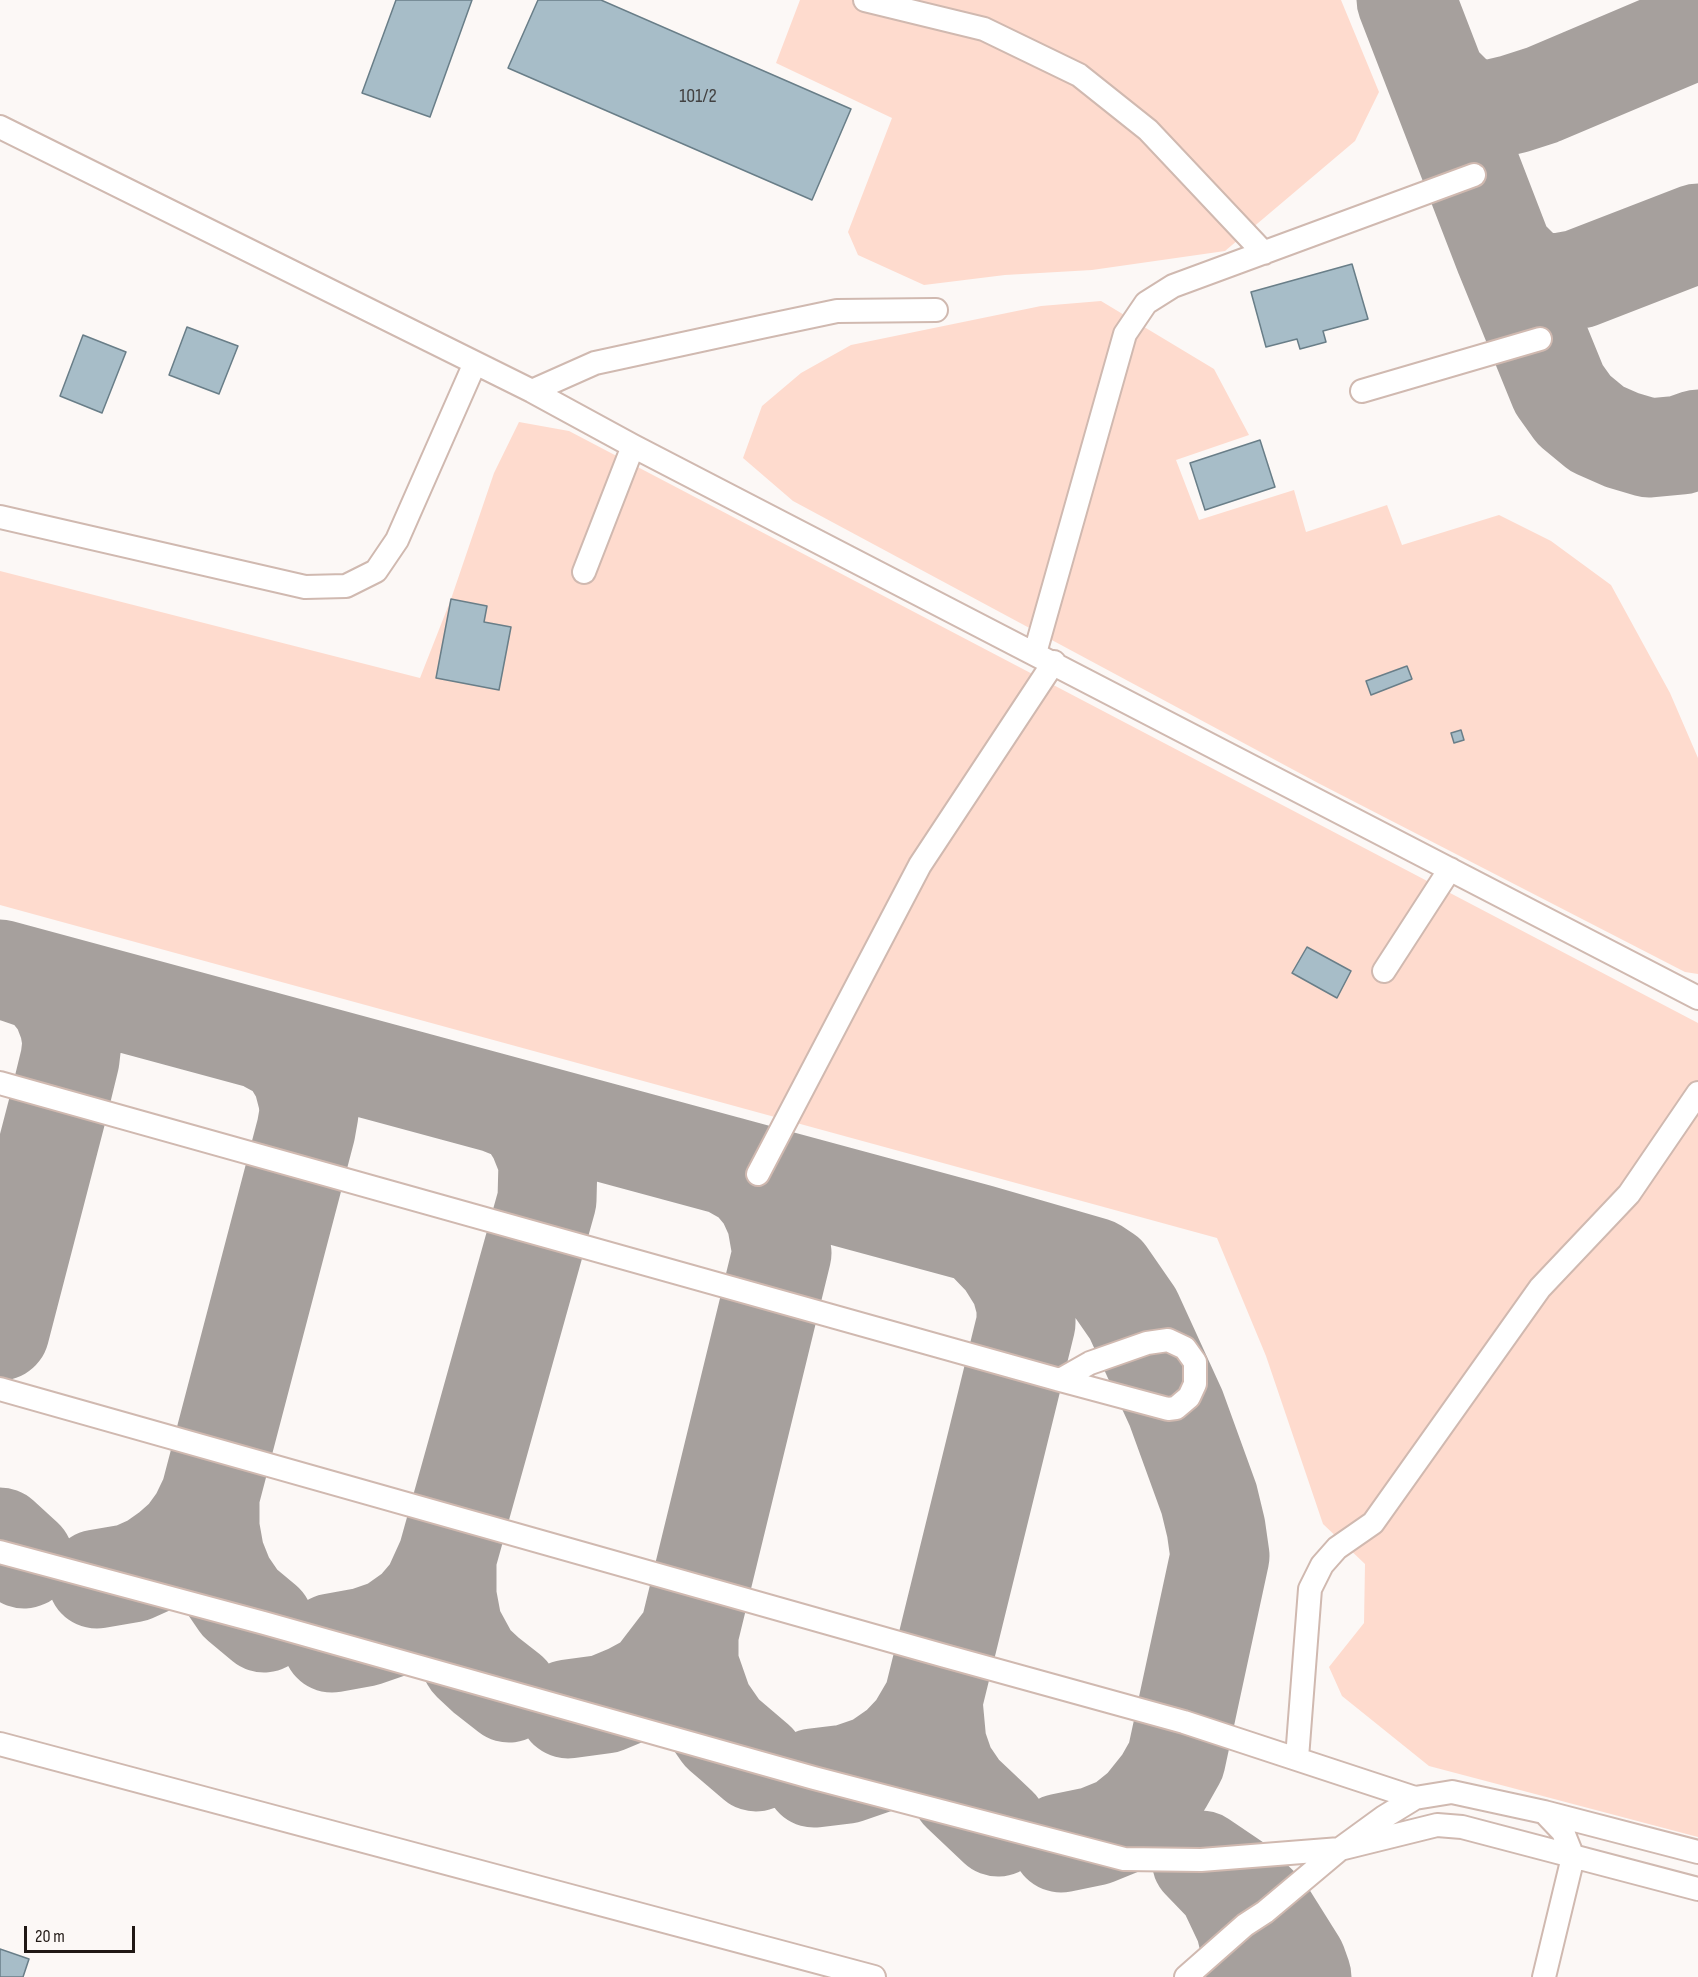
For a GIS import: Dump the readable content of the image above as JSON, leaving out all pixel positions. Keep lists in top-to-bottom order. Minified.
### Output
{"house_numbers":["101/2"],"scale_bar":"20 m"}
